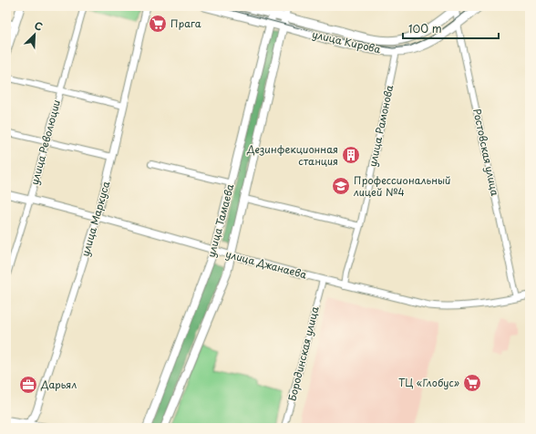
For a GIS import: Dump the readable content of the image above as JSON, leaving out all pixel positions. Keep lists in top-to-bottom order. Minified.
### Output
{"streets":{"main road":["улица Кирова","улица Тамаева"],"street":["улица Рамонова","улица Революции","Ростовская улица","улица Маркуса","улица Джанаева","Бородинская улица"]},"crossings":[["улица Кирова","улица Рамонова"],["улица Кирова","Ростовская улица"],["улица Кирова","улица Тамаева"],["улица Рамонова","улица Джанаева"],["улица Революции","улица Джанаева"],["Ростовская улица","улица Джанаева"],["улица Маркуса","улица Джанаева"],["улица Тамаева","улица Джанаева"],["улица Джанаева","Бородинская улица"]],"places":{"supermarket":["Прага","ТЦ «Глобус»"],"building":["Дезинфекционная станция"],"school or university":["Профессиональный лицей №4"],"office":["Дарьял"]},"scale_bar":"100 m","north":"top right"}
